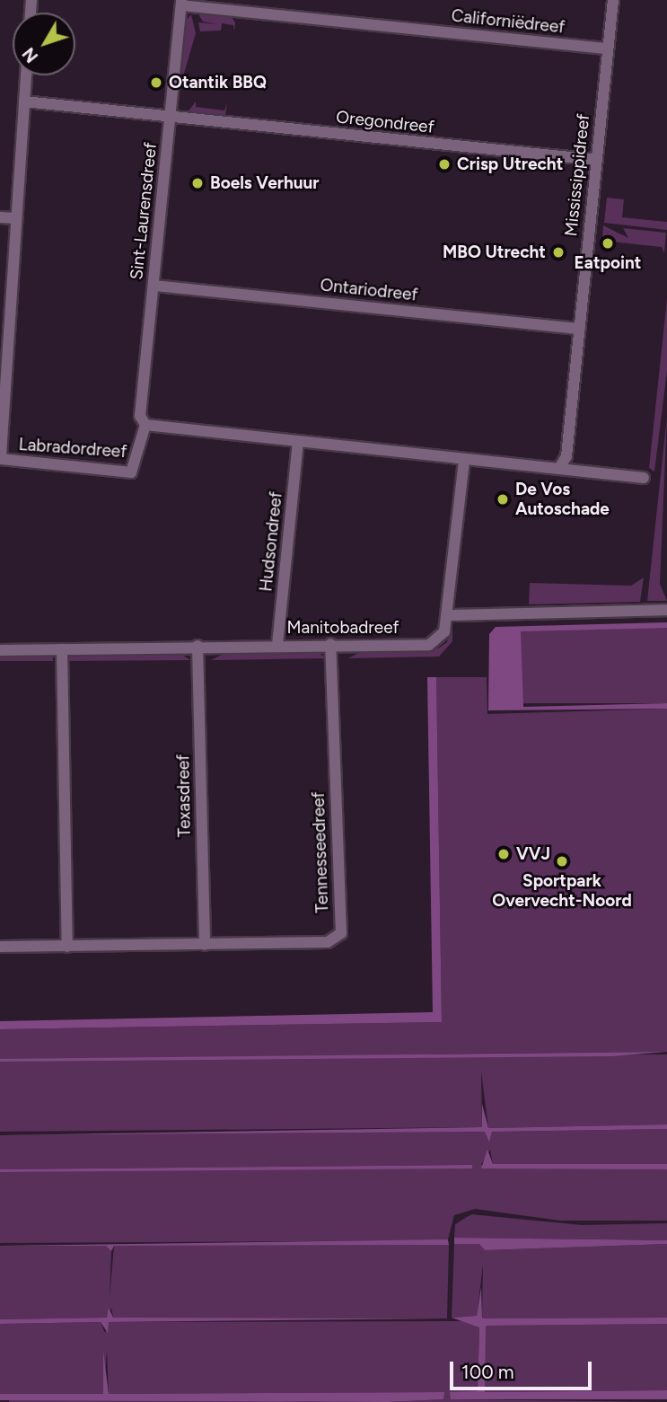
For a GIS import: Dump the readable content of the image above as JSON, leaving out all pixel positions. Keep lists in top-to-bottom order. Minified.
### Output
{"streets":{"street":["Californiëdreef","Oregondreef","Mississippidreef","Sint-Laurensdreef","Ontariodreef","Labradordreef","Hudsondreef","Manitobadreef","Texasdreef","Tennesseedreef"]},"crossings":[["Californiëdreef","Mississippidreef"],["Californiëdreef","Sint-Laurensdreef"],["Oregondreef","Mississippidreef"],["Oregondreef","Sint-Laurensdreef"],["Mississippidreef","Ontariodreef"],["Sint-Laurensdreef","Ontariodreef"],["Sint-Laurensdreef","Labradordreef"],["Hudsondreef","Manitobadreef"],["Manitobadreef","Texasdreef"],["Manitobadreef","Tennesseedreef"],["Texasdreef","Tennesseedreef"]],"places":["Otantik BBQ","Crisp Utrecht","Boels Verhuur","Eatpoint","MBO Utrecht","De Vos Autoschade","VVJ","Sportpark Overvecht-Noord"],"scale_bar":"100 m","north":"bottom left"}
